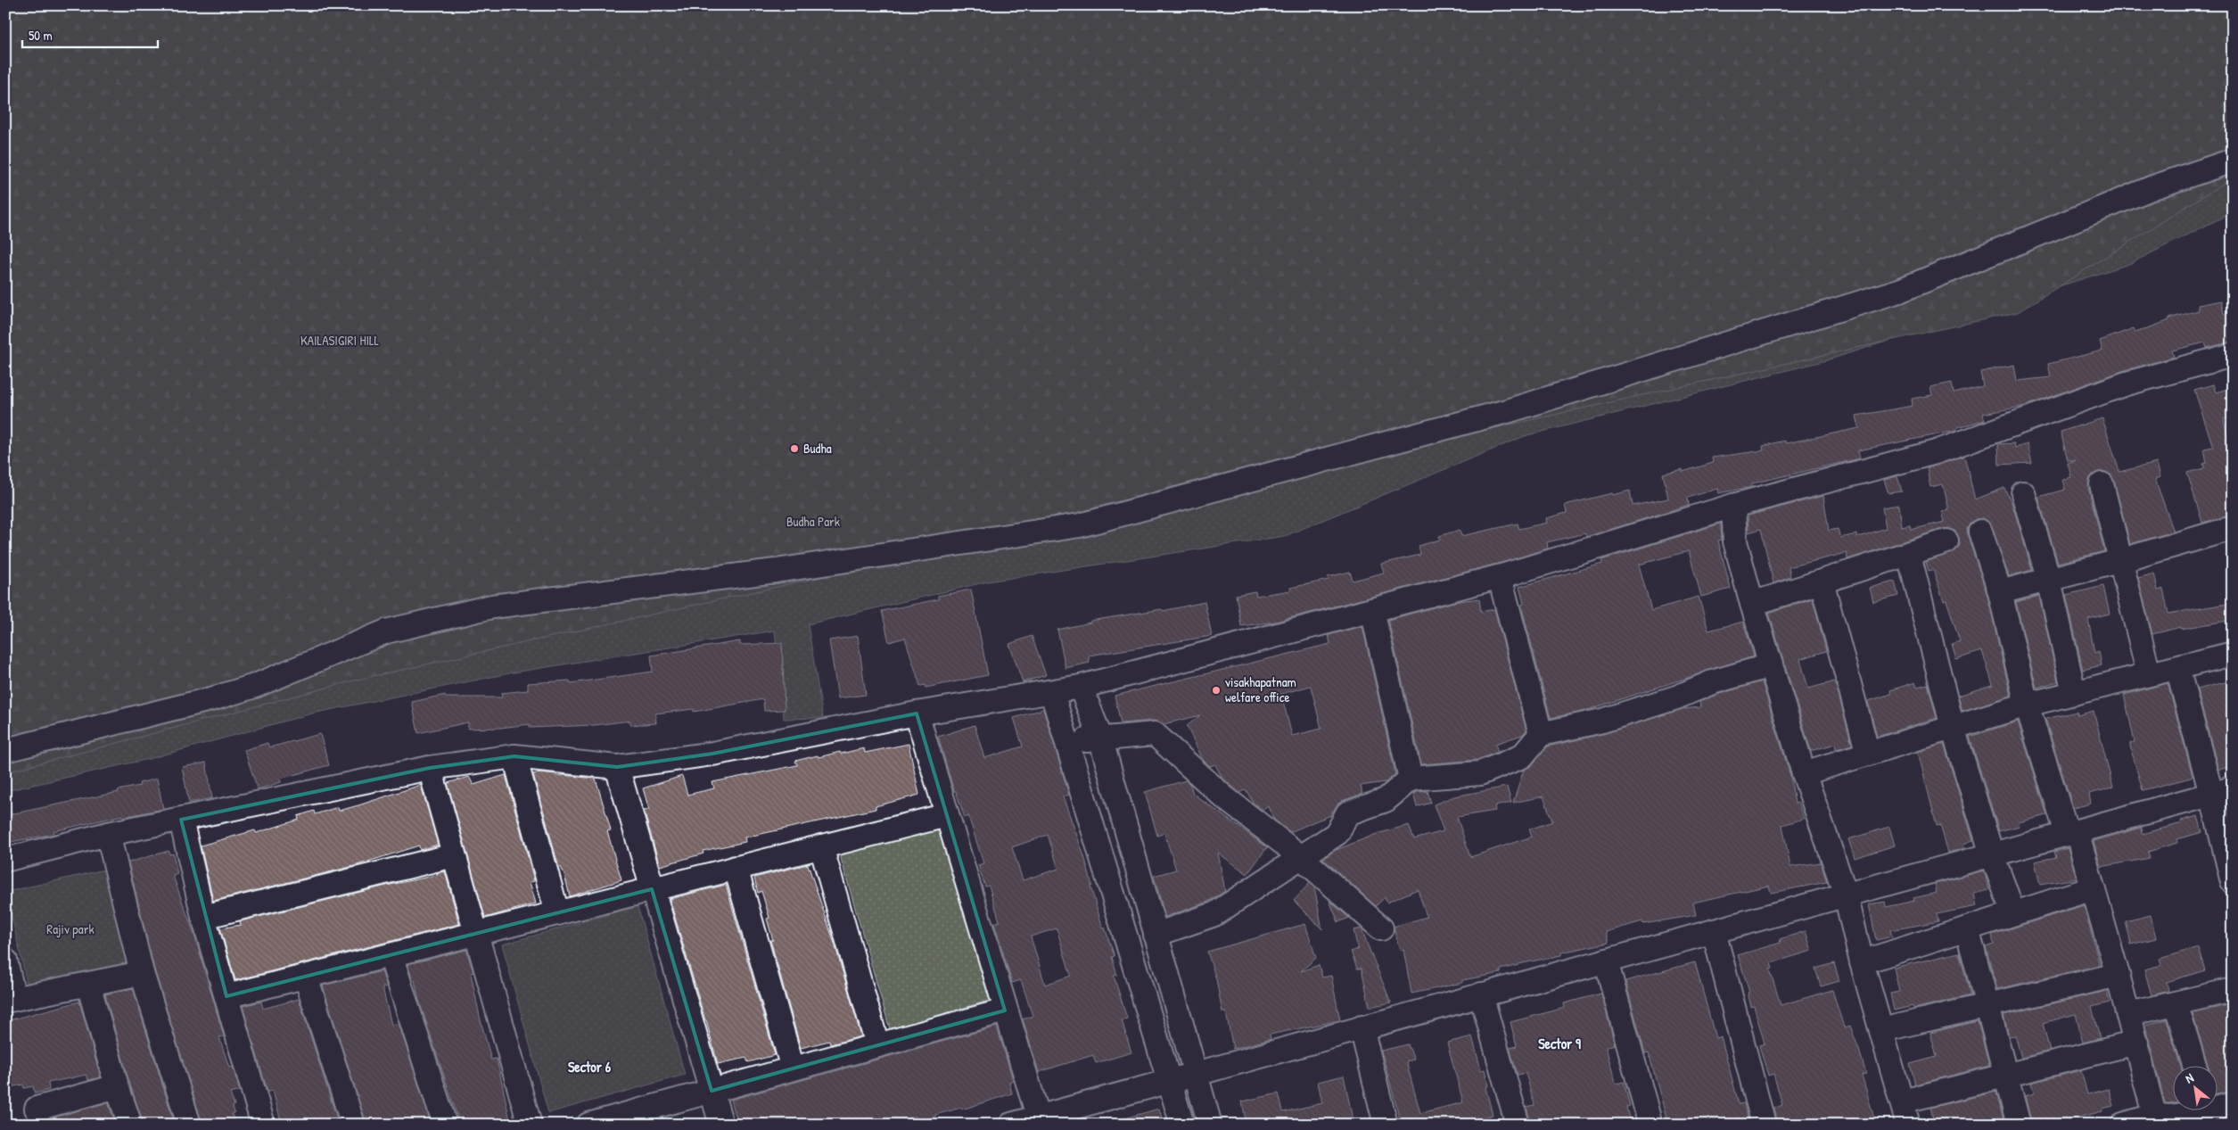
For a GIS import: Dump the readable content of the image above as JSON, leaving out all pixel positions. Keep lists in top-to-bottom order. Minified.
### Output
{"districts":["Sector 9","Sector 6"],"parks":["KAILASIGIRI HILL","Budha Park","Rajiv park"],"places":["Budha","visakhapatnam welfare office"],"scale_bar":"50 m","north":"top left"}
